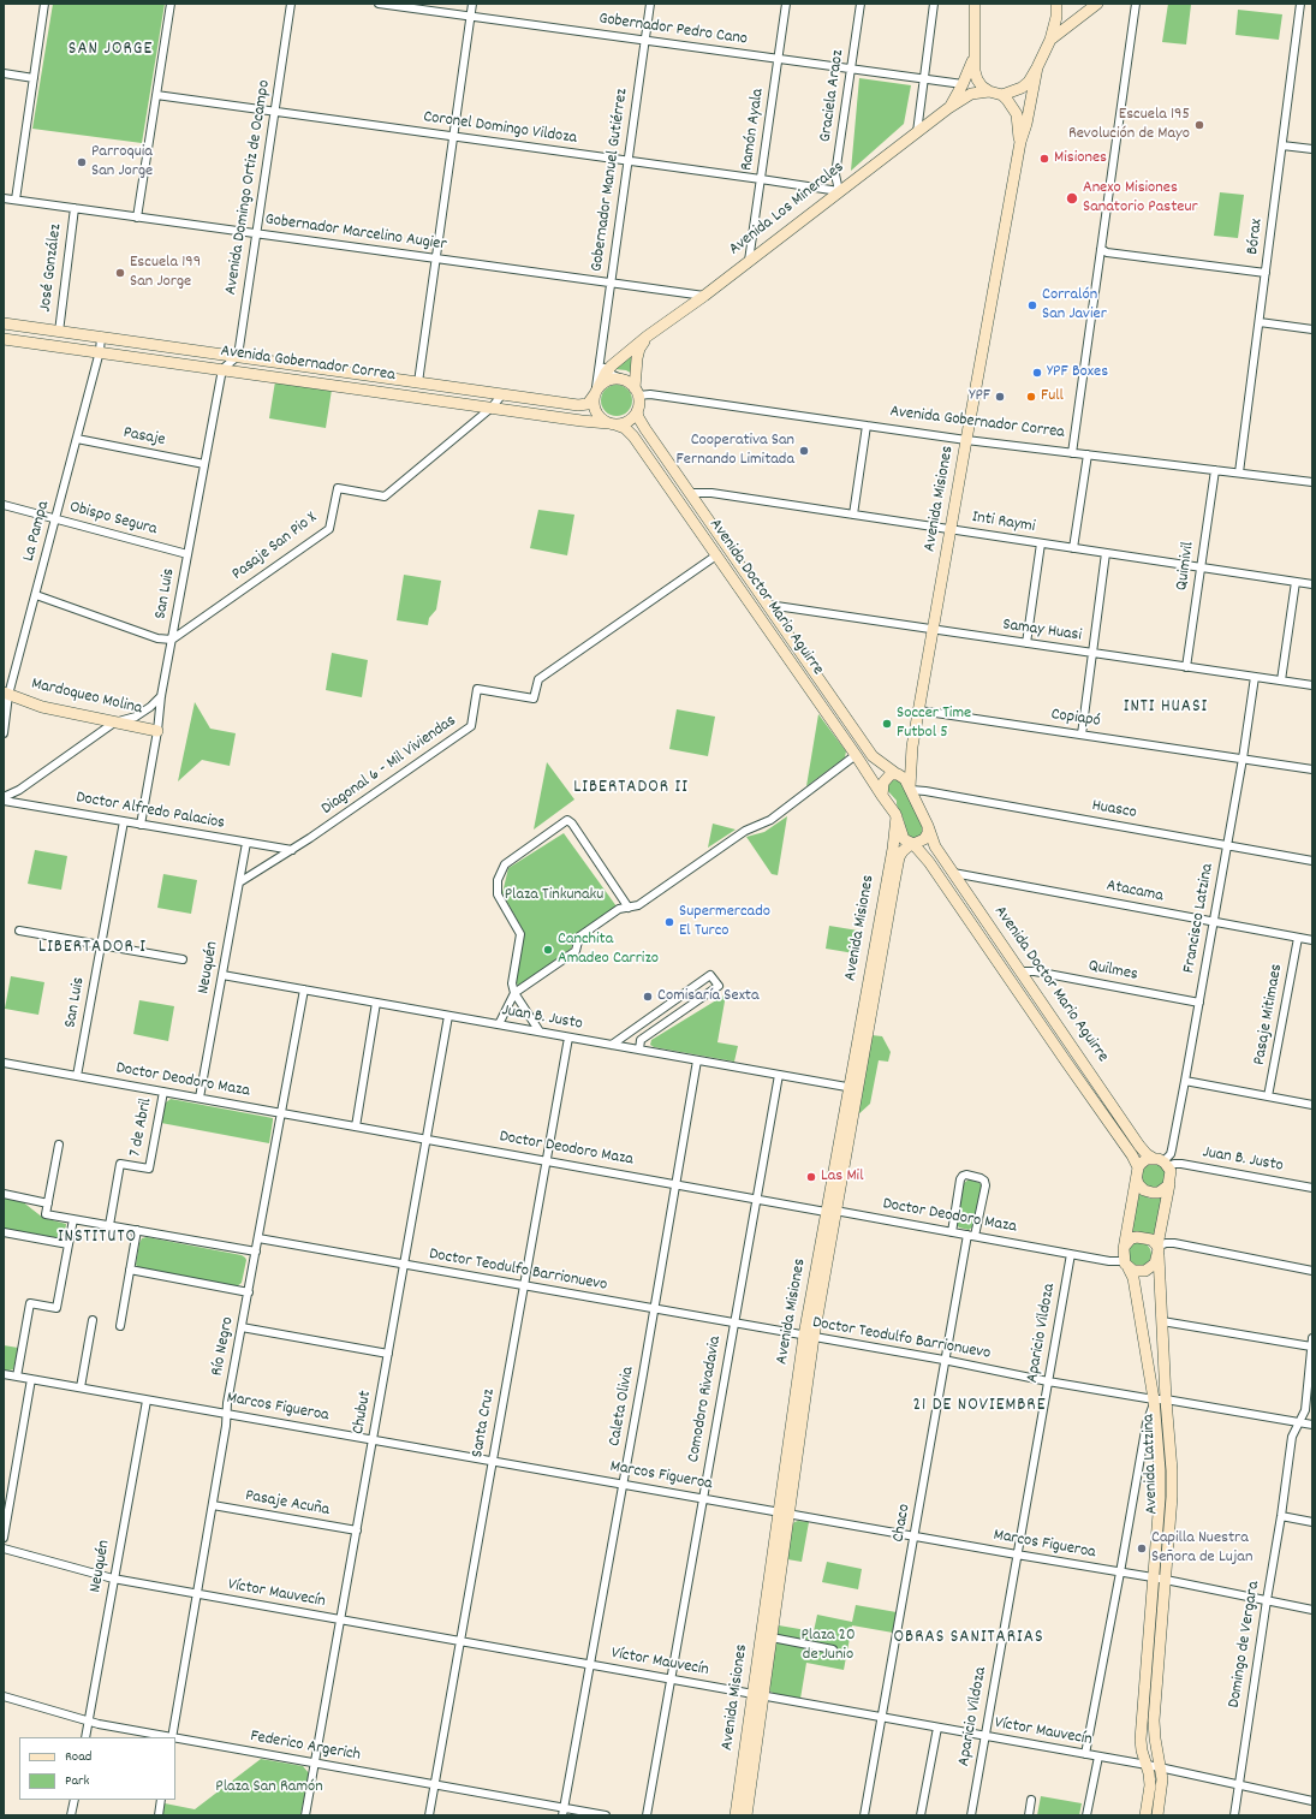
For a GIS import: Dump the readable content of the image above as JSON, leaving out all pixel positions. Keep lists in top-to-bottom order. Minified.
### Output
{"streets":{"main road":["Avenida Los Minerales","Avenida Gobernador Correa","Avenida Misiones","Avenida Doctor Mario Aguirre","Mardoqueo Molina","Avenida Latzina"],"street":["Gobernador Pedro Cano","Graciela Araoz","Coronel Domingo Vildoza","Ramón Ayala","Gobernador Manuel Gutiérrez","Avenida Domingo Ortiz de Ocampo","Gobernador Marcelino Augier","Bórax","José González","Pasaje","Obispo Segura","Inti Raymi","La Pampa","Pasaje San Pio X","Quimivil","San Luis","Samay Huasi","Copiapó","Diagonal 6 - Mil Viviendas","Huasco","Doctor Alfredo Palacios","Atacama","Francisco Latzina","Neuquén","Quilmes","Pasaje Mitimaes","Juan B. Justo","Doctor Deodoro Maza","7 de Abril","Doctor Teodulfo Barrionuevo","Aparicio Vildoza","Río Negro","Comodoro Rivadavia","Caleta Olivia","Marcos Figueroa","Chubut","Santa Cruz","Pasaje Acuña","Chaco","Víctor Mauvecín","Domingo de Vergara","Federico Argerich"]},"crossings":[["Gobernador Pedro Cano","Graciela Araoz"],["Gobernador Pedro Cano","Ramón Ayala"],["Gobernador Pedro Cano","Gobernador Manuel Gutiérrez"],["Gobernador Pedro Cano","Avenida Los Minerales"],["Graciela Araoz","Coronel Domingo Vildoza"],["Graciela Araoz","Avenida Los Minerales"],["Coronel Domingo Vildoza","Ramón Ayala"],["Coronel Domingo Vildoza","Gobernador Manuel Gutiérrez"],["Coronel Domingo Vildoza","Avenida Domingo Ortiz de Ocampo"],["Coronel Domingo Vildoza","Avenida Los Minerales"],["Ramón Ayala","Avenida Los Minerales"],["Gobernador Manuel Gutiérrez","Avenida Los Minerales"],["Gobernador Manuel Gutiérrez","Gobernador Marcelino Augier"],["Gobernador Manuel Gutiérrez","Avenida Gobernador Correa"],["Gobernador Manuel Gutiérrez","Avenida Doctor Mario Aguirre"],["Avenida Domingo Ortiz de Ocampo","Gobernador Marcelino Augier"],["Avenida Domingo Ortiz de Ocampo","Avenida Gobernador Correa"],["Avenida Los Minerales","Gobernador Marcelino Augier"],["Avenida Los Minerales","Avenida Gobernador Correa"],["Avenida Los Minerales","Avenida Doctor Mario Aguirre"],["Gobernador Marcelino Augier","José González"],["Bórax","Avenida Gobernador Correa"],["José González","Avenida Gobernador Correa"],["Avenida Gobernador Correa","Avenida Misiones"],["Avenida Gobernador Correa","La Pampa"],["Avenida Gobernador Correa","Pasaje San Pio X"],["Avenida Gobernador Correa","Quimivil"],["Avenida Gobernador Correa","San Luis"],["Avenida Gobernador Correa","Avenida Doctor Mario Aguirre"],["Pasaje","La Pampa"],["Pasaje","San Luis"],["Avenida Misiones","Inti Raymi"],["Avenida Misiones","Avenida Doctor Mario Aguirre"],["Avenida Misiones","Samay Huasi"],["Avenida Misiones","Copiapó"],["Avenida Misiones","Huasco"],["Avenida Misiones","Juan B. Justo"],["Avenida Misiones","Doctor Deodoro Maza"],["Avenida Misiones","Doctor Teodulfo Barrionuevo"],["Avenida Misiones","Marcos Figueroa"],["Avenida Misiones","Víctor Mauvecín"],["Obispo Segura","La Pampa"],["Obispo Segura","San Luis"],["Inti Raymi","Quimivil"],["Inti Raymi","Avenida Doctor Mario Aguirre"],["La Pampa","Mardoqueo Molina"],["Pasaje San Pio X","San Luis"],["Quimivil","Samay Huasi"],["San Luis","Mardoqueo Molina"],["San Luis","Doctor Alfredo Palacios"],["San Luis","Doctor Deodoro Maza"],["Avenida Doctor Mario Aguirre","Samay Huasi"],["Avenida Doctor Mario Aguirre","Diagonal 6 - Mil Viviendas"],["Avenida Doctor Mario Aguirre","Huasco"],["Avenida Doctor Mario Aguirre","Atacama"],["Avenida Doctor Mario Aguirre","Francisco Latzina"],["Avenida Doctor Mario Aguirre","Quilmes"],["Avenida Doctor Mario Aguirre","Juan B. Justo"],["Avenida Doctor Mario Aguirre","Avenida Latzina"],["Samay Huasi","Francisco Latzina"],["Copiapó","Francisco Latzina"],["Diagonal 6 - Mil Viviendas","Doctor Alfredo Palacios"],["Diagonal 6 - Mil Viviendas","Neuquén"],["Huasco","Francisco Latzina"],["Doctor Alfredo Palacios","Neuquén"],["Atacama","Francisco Latzina"],["Atacama","Pasaje Mitimaes"],["Francisco Latzina","Quilmes"],["Francisco Latzina","Juan B. Justo"],["Francisco Latzina","Avenida Latzina"],["Neuquén","Juan B. Justo"],["Neuquén","Doctor Deodoro Maza"],["Neuquén","Marcos Figueroa"],["Neuquén","Víctor Mauvecín"],["Neuquén","Federico Argerich"],["Juan B. Justo","Río Negro"],["Juan B. Justo","Comodoro Rivadavia"],["Juan B. Justo","Caleta Olivia"],["Juan B. Justo","Chubut"],["Juan B. Justo","Santa Cruz"],["Juan B. Justo","Avenida Latzina"],["Doctor Deodoro Maza","7 de Abril"],["Doctor Deodoro Maza","Aparicio Vildoza"],["Doctor Deodoro Maza","Río Negro"],["Doctor Deodoro Maza","Comodoro Rivadavia"],["Doctor Deodoro Maza","Caleta Olivia"],["Doctor Deodoro Maza","Chubut"],["Doctor Deodoro Maza","Santa Cruz"],["Doctor Deodoro Maza","Avenida Latzina"],["Doctor Deodoro Maza","Chaco"],["Doctor Teodulfo Barrionuevo","Aparicio Vildoza"],["Doctor Teodulfo Barrionuevo","Río Negro"],["Doctor Teodulfo Barrionuevo","Comodoro Rivadavia"],["Doctor Teodulfo Barrionuevo","Caleta Olivia"],["Doctor Teodulfo Barrionuevo","Chubut"],["Doctor Teodulfo Barrionuevo","Santa Cruz"],["Doctor Teodulfo Barrionuevo","Avenida Latzina"],["Doctor Teodulfo Barrionuevo","Chaco"],["Doctor Teodulfo Barrionuevo","Domingo de Vergara"],["Aparicio Vildoza","Marcos Figueroa"],["Aparicio Vildoza","Víctor Mauvecín"],["Río Negro","Marcos Figueroa"],["Río Negro","Pasaje Acuña"],["Río Negro","Víctor Mauvecín"],["Comodoro Rivadavia","Marcos Figueroa"],["Comodoro Rivadavia","Víctor Mauvecín"],["Caleta Olivia","Marcos Figueroa"],["Caleta Olivia","Víctor Mauvecín"],["Caleta Olivia","Federico Argerich"],["Marcos Figueroa","Chubut"],["Marcos Figueroa","Santa Cruz"],["Marcos Figueroa","Avenida Latzina"],["Marcos Figueroa","Chaco"],["Marcos Figueroa","Domingo de Vergara"],["Chubut","Pasaje Acuña"],["Chubut","Víctor Mauvecín"],["Chubut","Federico Argerich"],["Santa Cruz","Víctor Mauvecín"],["Santa Cruz","Federico Argerich"],["Avenida Latzina","Víctor Mauvecín"],["Chaco","Víctor Mauvecín"],["Víctor Mauvecín","Domingo de Vergara"]],"districts":["SAN JORGE","INTI HUASI","LIBERTADOR II","LIBERTADOR I","INSTITUTO","21 DE NOVIEMBRE","OBRAS SANITARIAS"],"parks":["Plaza Tinkunaku","Plaza 20 de Junio","Plaza San Ramón"],"places":["Escuela 195 Revolución de Mayo","Misiones","Parroquia San Jorge","Anexo Misiones Sanatorio Pasteur","Escuela 199 San Jorge","Corralón San Javier","YPF Boxes","YPF","Full","Cooperativa San Fernando Limitada","Soccer Time Futbol 5","Supermercado El Turco","Canchita Amadeo Carrizo","Comisaría Sexta","Las Mil","Capilla Nuestra Señora de Lujan"],"legend":["Road","Park"]}
